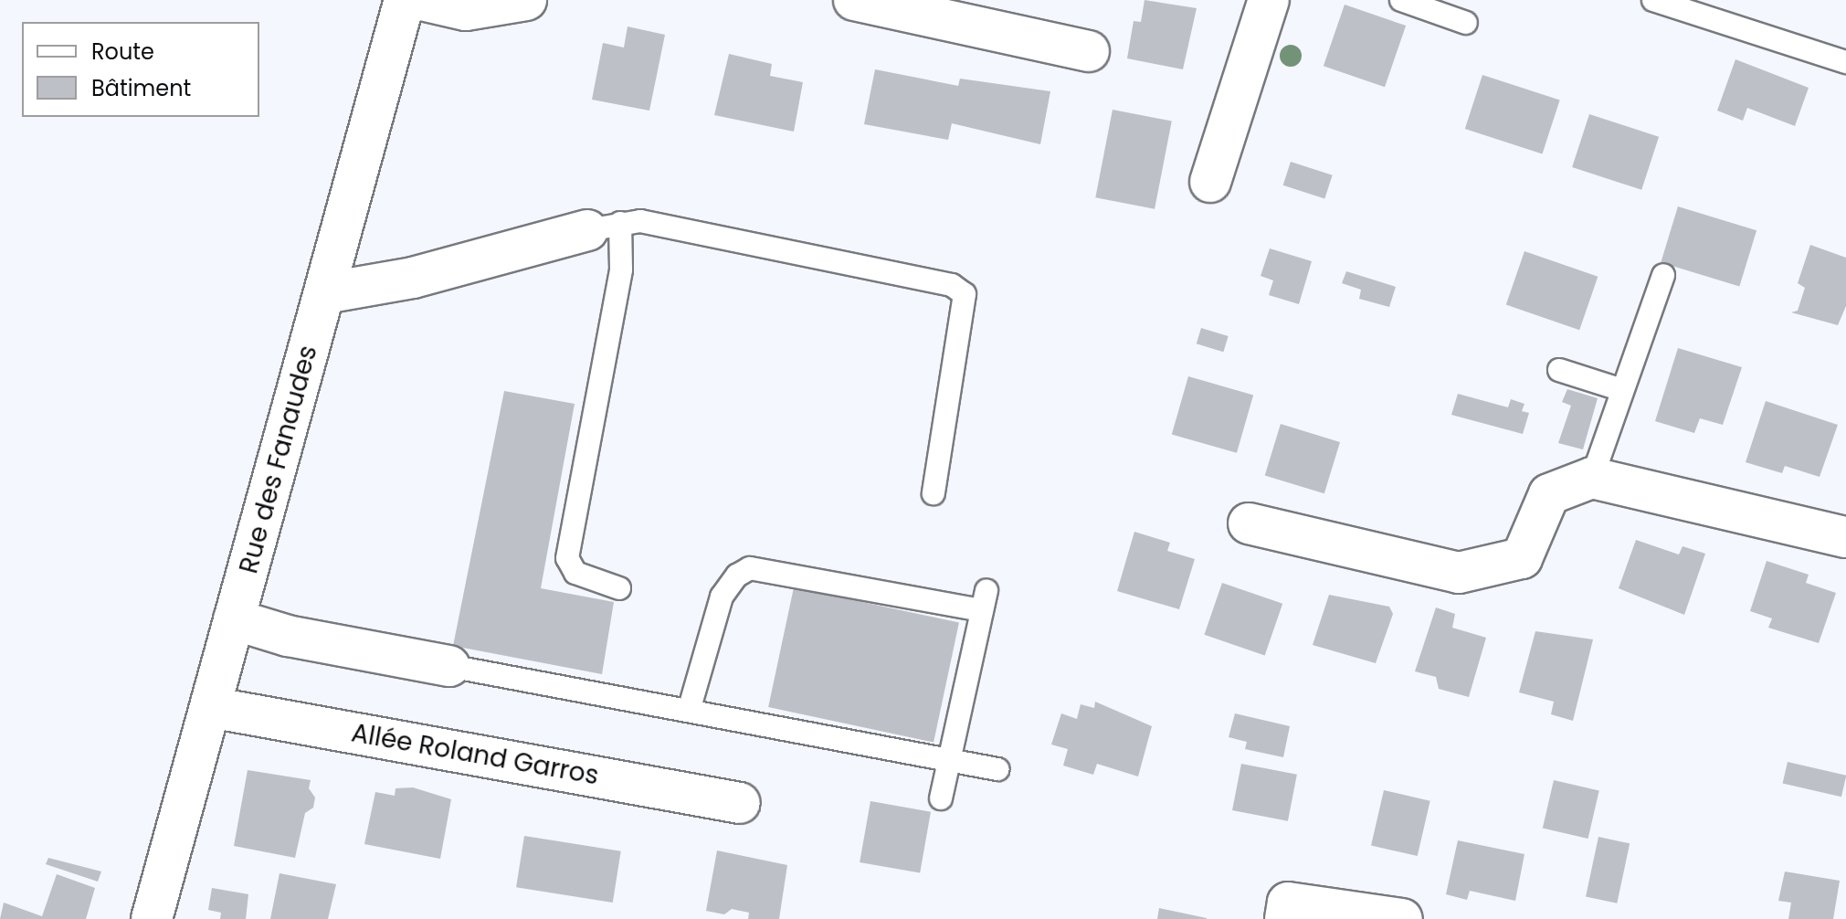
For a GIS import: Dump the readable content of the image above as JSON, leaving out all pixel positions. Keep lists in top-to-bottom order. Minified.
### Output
{"streets":{"street":["Rue des Fanaudes","Allée Roland Garros"]},"crossings":[["Rue des Fanaudes","Allée Roland Garros"]],"legend":["Route","Bâtiment"]}
